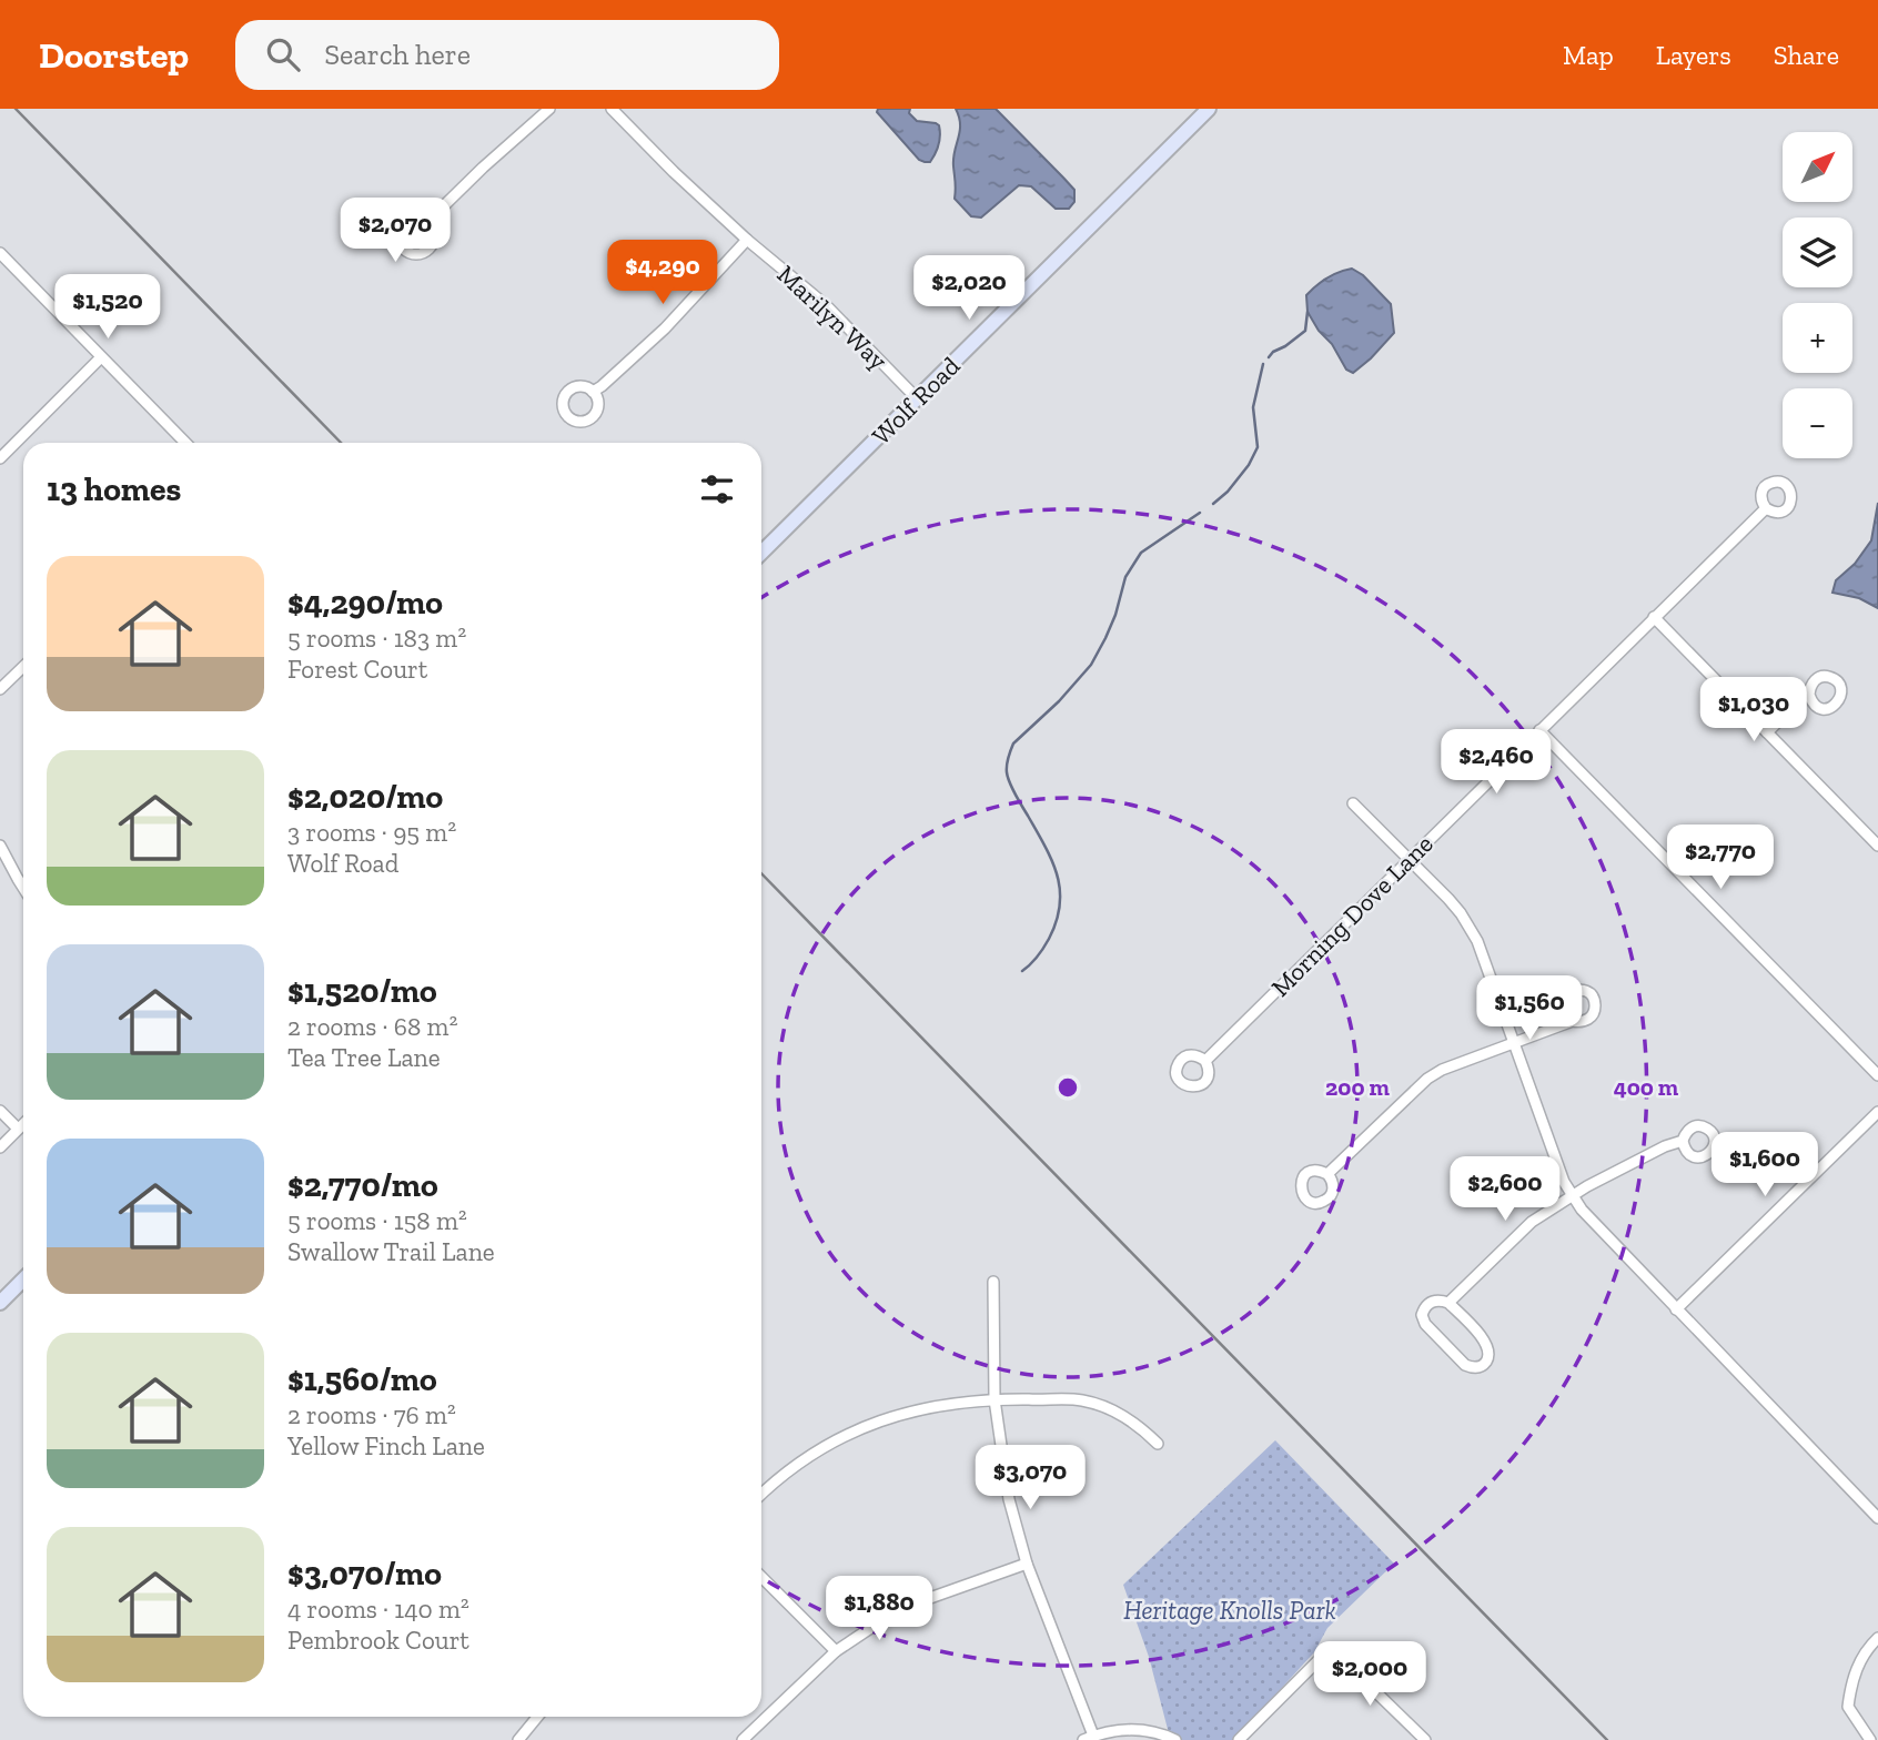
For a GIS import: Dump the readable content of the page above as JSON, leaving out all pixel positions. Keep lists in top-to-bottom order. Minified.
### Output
{"streets":{"main road":["Wolf Road"],"street":["Marilyn Way","Morning Dove Lane"]},"crossings":[["Marilyn Way","Wolf Road"]],"parks":["Heritage Knolls Park"],"north":"top right","page":{"header":"Doorstep","search":"Search here","nav":["Map","Layers","Share"],"map_buttons":["+","−"],"price":["$2,070","$4,290","$2,020","$1,520","$1,030","$2,460","$2,770","$1,560","$1,600","$2,600","$3,070","$1,880","$2,000"],"heading":"13 homes","list":[{"name":"$4,290/mo","note":"5 rooms · 183 m² · Forest Court"},{"name":"$2,020/mo","note":"3 rooms · 95 m² · Wolf Road"},{"name":"$1,520/mo","note":"2 rooms · 68 m² · Tea Tree Lane"},{"name":"$2,770/mo","note":"5 rooms · 158 m² · Swallow Trail Lane"},{"name":"$1,560/mo","note":"2 rooms · 76 m² · Yellow Finch Lane"},{"name":"$3,070/mo","note":"4 rooms · 140 m² · Pembrook Court"}]},"rings":["200 m","400 m"]}
